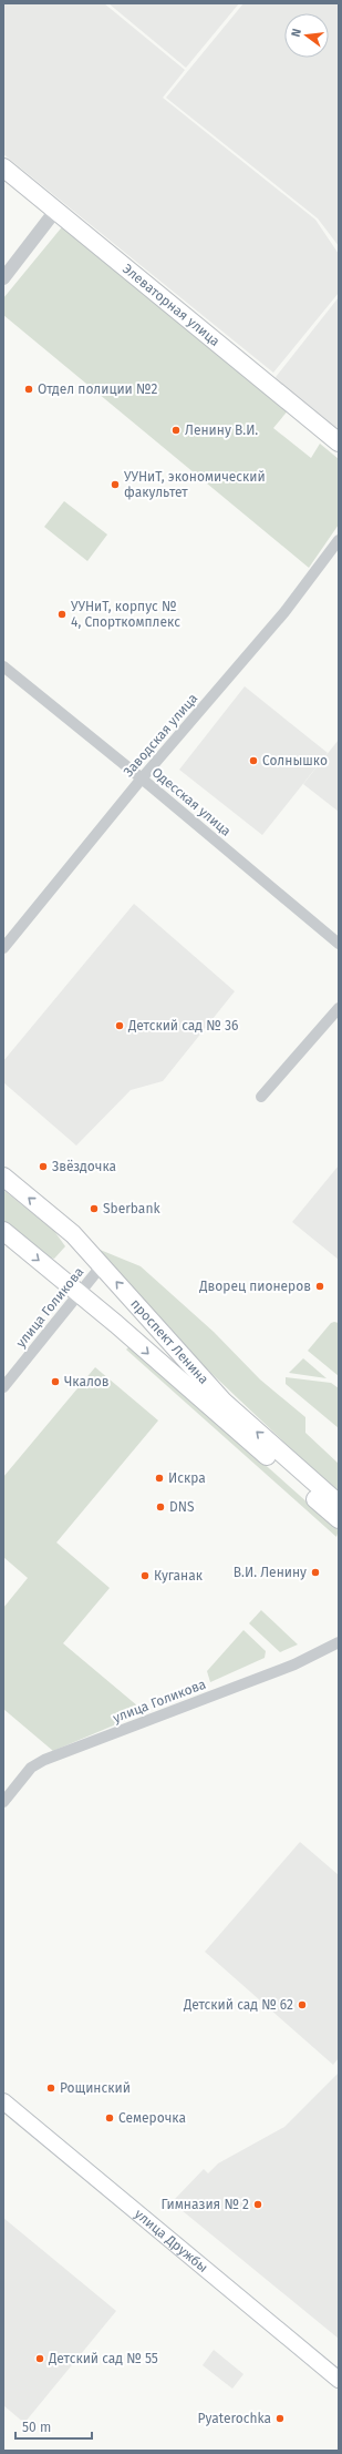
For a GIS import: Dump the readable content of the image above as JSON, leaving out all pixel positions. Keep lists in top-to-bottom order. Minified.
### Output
{"streets":{"main road":["Элеваторная улица","проспект Ленина","улица Дружбы"],"street":["Заводская улица","Одесская улица","улица Голикова"]},"crossings":[["Заводская улица","Одесская улица"],["улица Голикова","проспект Ленина"]],"places":["Отдел полиции №2","Ленину В.И.","УУНиТ, экономический факультет","УУНиТ, корпус № 4, Спорткомплекс","Солнышко","Детский сад № 36","Звёздочка","Sberbank","Дворец пионеров","Чкалов","Искра","DNS","В.И. Ленину","Куганак","Детский сад № 62","Рощинский","Семерочка","Гимназия № 2","Детский сад № 55","Pyaterochka"],"scale_bar":"50 m","north":"left"}
